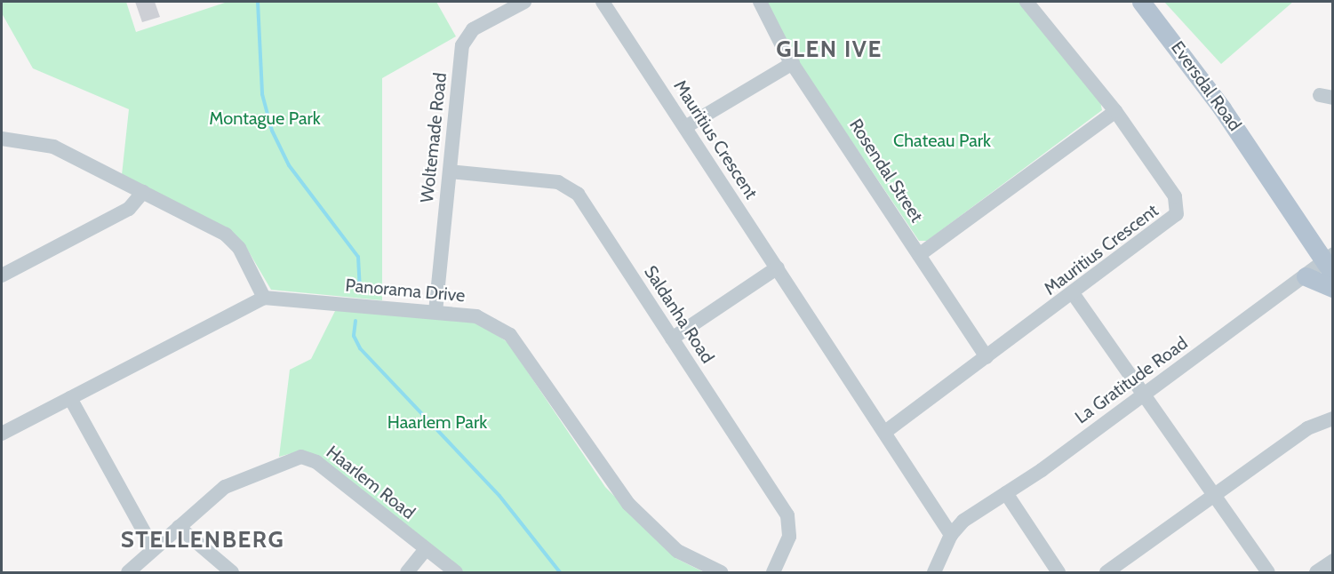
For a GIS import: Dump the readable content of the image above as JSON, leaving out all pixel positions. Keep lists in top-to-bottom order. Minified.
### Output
{"streets":{"main road":["Eversdal Road"],"street":["Woltemade Road","Mauritius Crescent","Rosendal Street","Panorama Drive","Saldanha Road","La Gratitude Road","Haarlem Road"]},"crossings":[["Eversdal Road","La Gratitude Road"],["Woltemade Road","Panorama Drive"],["Woltemade Road","Saldanha Road"],["Mauritius Crescent","Rosendal Street"],["Mauritius Crescent","La Gratitude Road"]],"districts":["GLEN IVE","STELLENBERG"],"parks":["Montague Park","Chateau Park","Haarlem Park"]}
